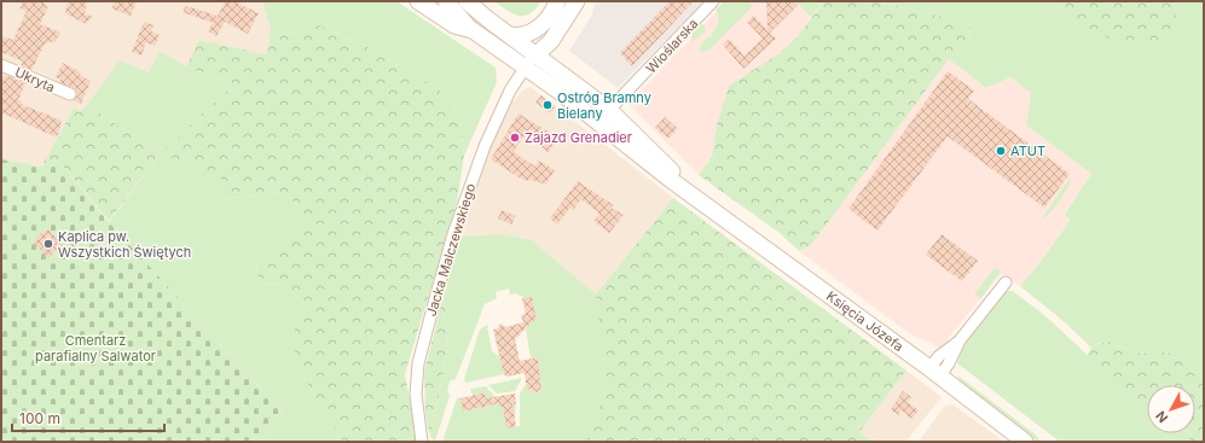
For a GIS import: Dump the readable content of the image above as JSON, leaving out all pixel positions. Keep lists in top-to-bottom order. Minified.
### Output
{"streets":{"main road":["Księcia Józefa"],"street":["Wioślarska","Ukryta","Jacka Malczewskiego"]},"crossings":[["Wioślarska","Księcia Józefa"],["Jacka Malczewskiego","Księcia Józefa"]],"parks":["Cmentarz parafialny Salwator"],"places":["Ostróg Bramny Bielany","Zajazd Grenadier","ATUT","Kaplica pw. Wszystkich Świętych"],"scale_bar":"100 m","north":"bottom left"}
